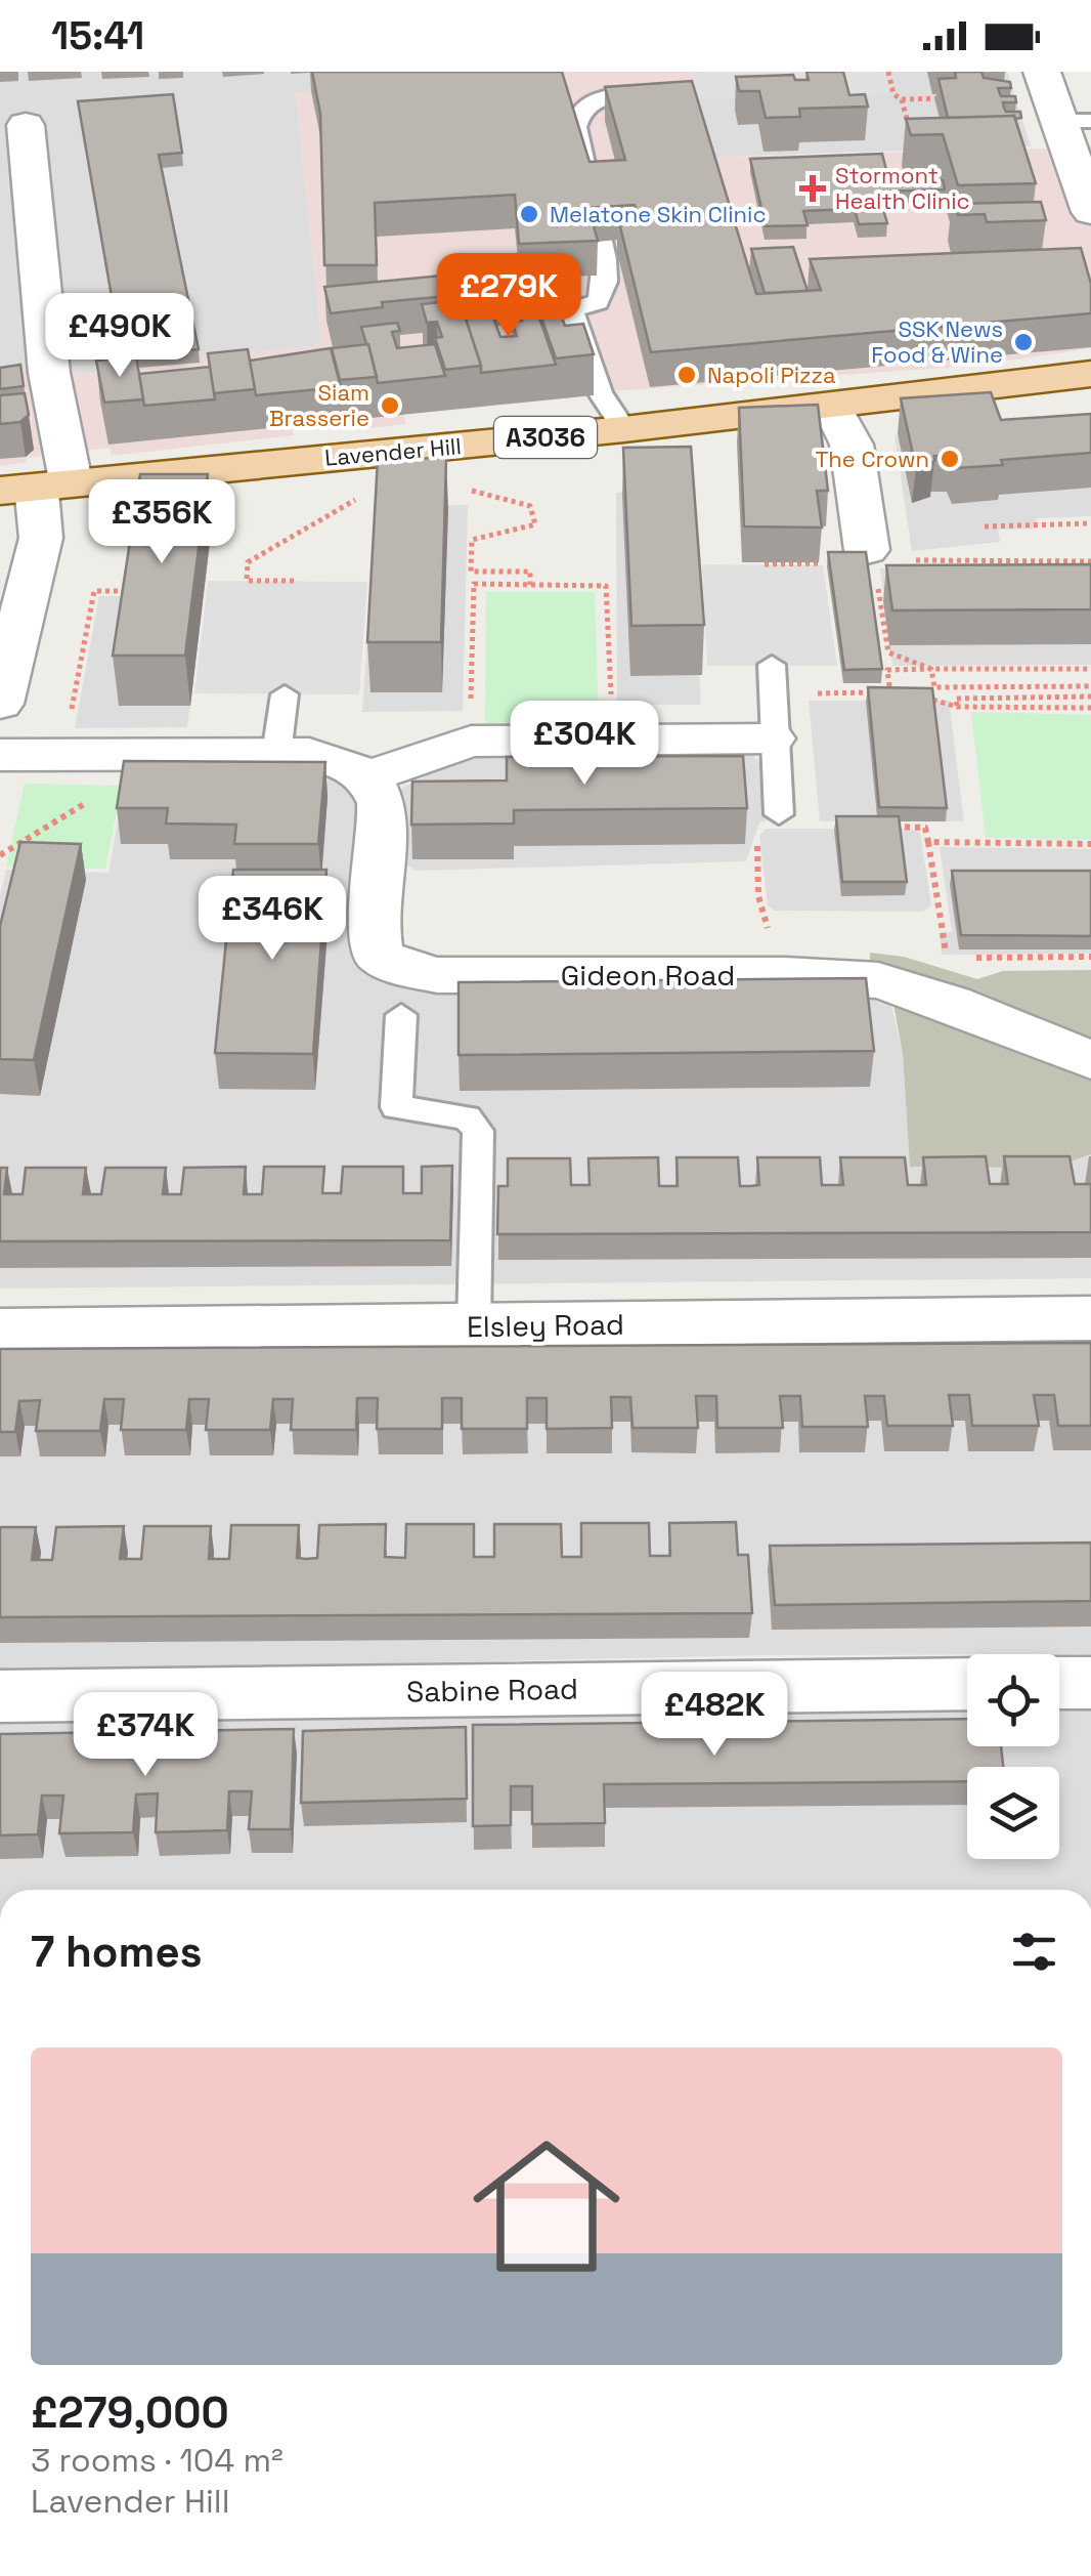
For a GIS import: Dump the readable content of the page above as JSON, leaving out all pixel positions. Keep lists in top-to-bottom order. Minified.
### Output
{"streets":{"main road":["A3036","Lavender Hill"],"street":["Gideon Road","Elsley Road","Sabine Road"]},"places":{"health":["Stormont Health Clinic"],"other":["Melatone Skin Clinic","SSK News Food & Wine","Napoli Pizza","Siam Brasserie","The Crown"]},"page":{"status":"15:41","price":["£279K","£490K","£356K","£304K","£346K","£482K","£374K"],"heading":"7 homes","list":[{"name":"£279,000","note":"3 rooms · 104 m² · Lavender Hill"}]}}
